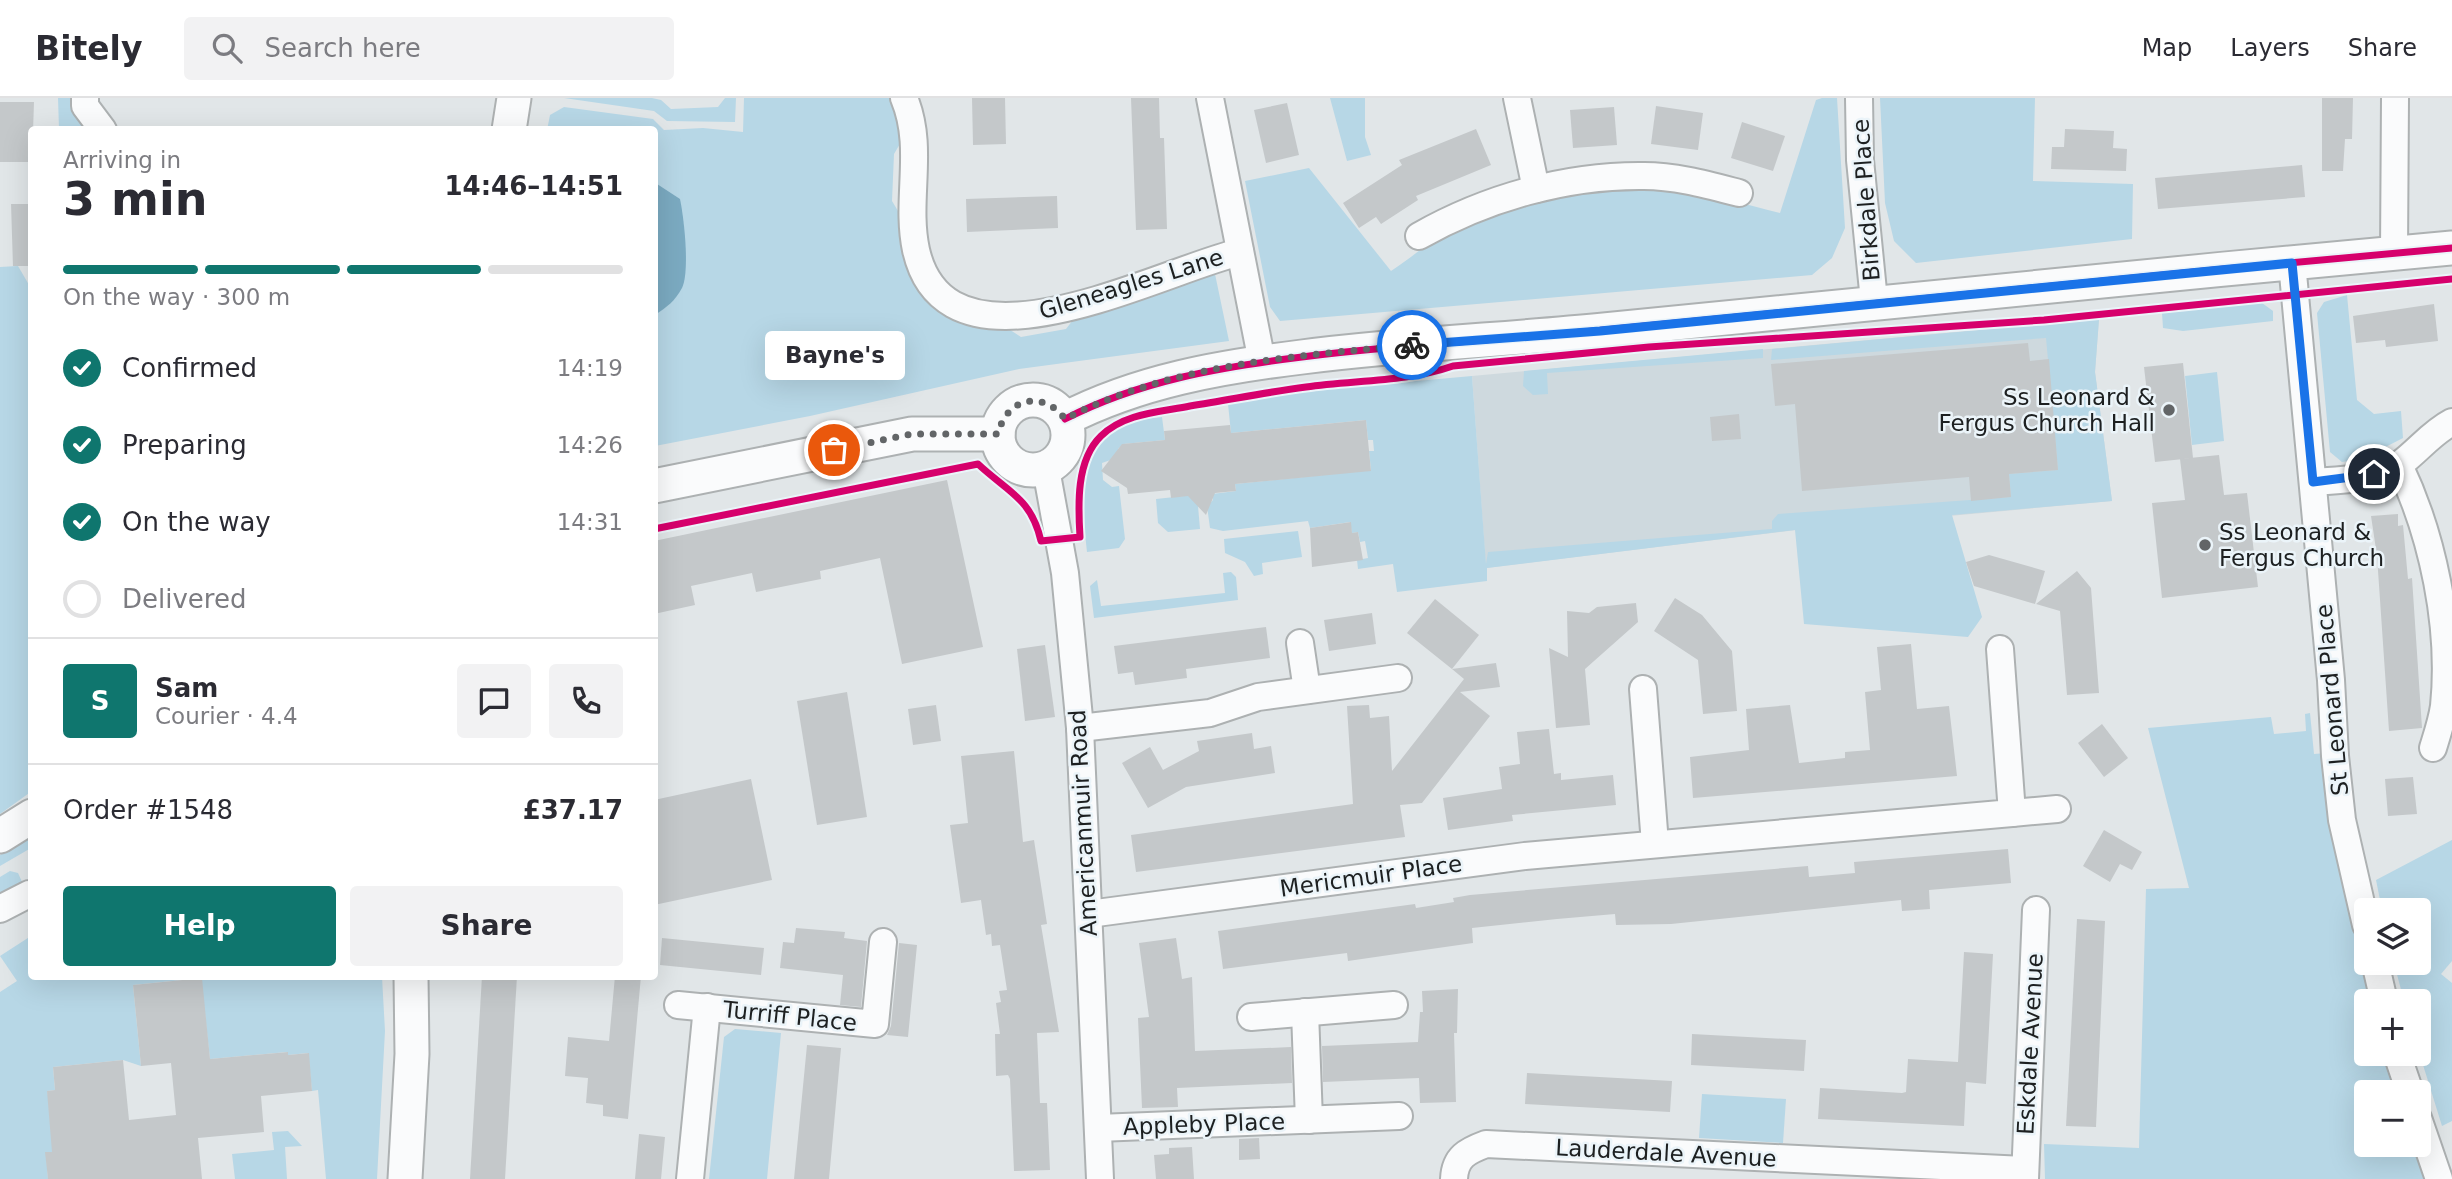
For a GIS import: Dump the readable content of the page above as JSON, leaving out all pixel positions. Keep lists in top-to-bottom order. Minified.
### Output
{"streets":{"street":["Birkdale Place","Gleneagles Lane","St Leonard Place","Americanmuir Road","Mericmuir Place","Turriff Place","Eskdale Avenue","Appleby Place","Lauderdale Avenue"]},"crossings":[["Americanmuir Road","Mericmuir Place"],["Americanmuir Road","Appleby Place"],["Eskdale Avenue","Lauderdale Avenue"]],"places":["Ss Leonard & Fergus Church Hall","Bayne's","Ss Leonard & Fergus Church"],"page":{"header":"Bitely","search":"Search here","nav":["Map","Layers","Share"],"heading":["3 min","Arriving in","14:46–14:51"],"panel":["Sam","Courier · 4.4","Order #1548","£37.17"],"bar":"On the way · 300 m","list":[["Confirmed","14:19"],["Preparing","14:26"],["On the way","14:31"],"Delivered"],"bubble":"Bayne's","round":"S","buttons":["Help","Share"],"map_buttons":["+","−"]}}
